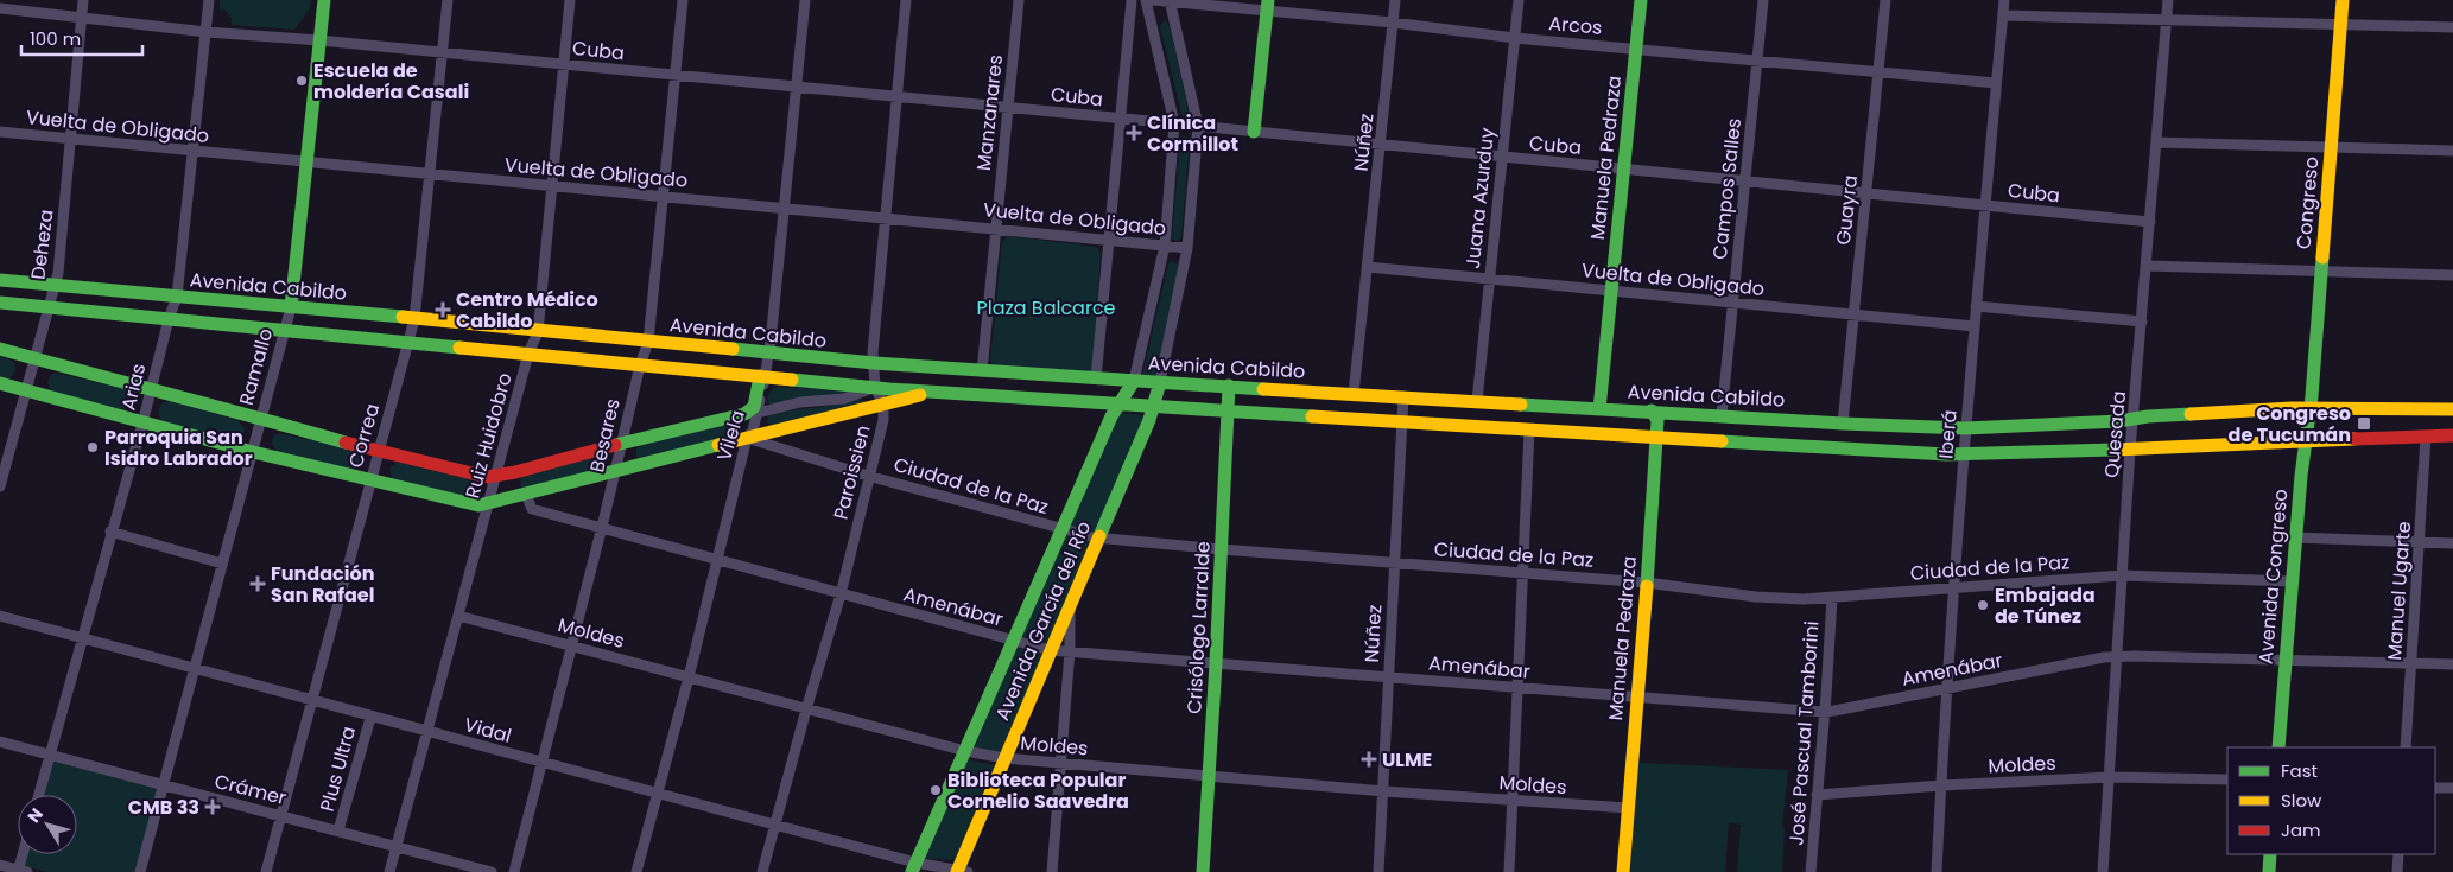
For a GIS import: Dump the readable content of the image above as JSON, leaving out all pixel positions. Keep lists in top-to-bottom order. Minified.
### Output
{"streets":{"main road":["Manuela Pedraza","Congreso","Avenida Cabildo","Ramallo","Vilela","Avenida Congreso","Avenida García del Río","Crisólogo Larralde"],"street":["Arcos","Cuba","Manzanares","Vuelta de Obligado","Núñez","Campos Salles","Juana Azurduy","Guayra","Deheza","Arias","Iberá","Quesada","Correa","Ruiz Huidobro","Besares","Paroissien","Ciudad de la Paz","Manuel Ugarte","Amenábar","Moldes","Vidal","José Pascual Tamborini","Plus Ultra","Crámer"]},"crossings":[["Arcos","Núñez"],["Arcos","Manuela Pedraza"],["Arcos","Campos Salles"],["Arcos","Juana Azurduy"],["Arcos","Guayra"],["Arcos","Iberá"],["Cuba","Manzanares"],["Cuba","Núñez"],["Cuba","Manuela Pedraza"],["Cuba","Campos Salles"],["Cuba","Juana Azurduy"],["Cuba","Guayra"],["Cuba","Deheza"],["Cuba","Ramallo"],["Cuba","Arias"],["Cuba","Iberá"],["Cuba","Quesada"],["Cuba","Correa"],["Cuba","Ruiz Huidobro"],["Cuba","Besares"],["Cuba","Vilela"],["Cuba","Paroissien"],["Manzanares","Vuelta de Obligado"],["Manzanares","Avenida Cabildo"],["Vuelta de Obligado","Núñez"],["Vuelta de Obligado","Manuela Pedraza"],["Vuelta de Obligado","Campos Salles"],["Vuelta de Obligado","Juana Azurduy"],["Vuelta de Obligado","Guayra"],["Vuelta de Obligado","Deheza"],["Vuelta de Obligado","Ramallo"],["Vuelta de Obligado","Arias"],["Vuelta de Obligado","Iberá"],["Vuelta de Obligado","Correa"],["Vuelta de Obligado","Ruiz Huidobro"],["Vuelta de Obligado","Besares"],["Vuelta de Obligado","Vilela"],["Vuelta de Obligado","Paroissien"],["Núñez","Avenida Cabildo"],["Núñez","Ciudad de la Paz"],["Núñez","Amenábar"],["Núñez","Moldes"],["Manuela Pedraza","Avenida Cabildo"],["Manuela Pedraza","Ciudad de la Paz"],["Manuela Pedraza","Amenábar"],["Manuela Pedraza","Moldes"],["Campos Salles","Avenida Cabildo"],["Juana Azurduy","Avenida Cabildo"],["Congreso","Avenida Cabildo"],["Congreso","Avenida Congreso"],["Guayra","Avenida Cabildo"],["Deheza","Avenida Cabildo"],["Avenida Cabildo","Ramallo"],["Avenida Cabildo","Arias"],["Avenida Cabildo","Iberá"],["Avenida Cabildo","Quesada"],["Avenida Cabildo","Correa"],["Avenida Cabildo","Ruiz Huidobro"],["Avenida Cabildo","Besares"],["Avenida Cabildo","Vilela"],["Avenida Cabildo","Paroissien"],["Avenida Cabildo","Avenida Congreso"],["Avenida Cabildo","Manuel Ugarte"],["Avenida Cabildo","Avenida García del Río"],["Avenida Cabildo","Crisólogo Larralde"],["Ramallo","Vidal"],["Ramallo","Crámer"],["Arias","Vidal"],["Arias","Crámer"],["Iberá","Ciudad de la Paz"],["Iberá","Amenábar"],["Iberá","Moldes"],["Quesada","Ciudad de la Paz"],["Quesada","Amenábar"],["Quesada","Moldes"],["Correa","Vidal"],["Correa","Crámer"],["Ruiz Huidobro","Moldes"],["Ruiz Huidobro","Vidal"],["Ruiz Huidobro","Crámer"],["Besares","Amenábar"],["Besares","Moldes"],["Besares","Vidal"],["Vilela","Ciudad de la Paz"],["Vilela","Amenábar"],["Vilela","Moldes"],["Vilela","Vidal"],["Paroissien","Ciudad de la Paz"],["Paroissien","Amenábar"],["Paroissien","Moldes"],["Paroissien","Vidal"],["Ciudad de la Paz","Avenida Congreso"],["Ciudad de la Paz","Avenida García del Río"],["Ciudad de la Paz","Crisólogo Larralde"],["Ciudad de la Paz","José Pascual Tamborini"],["Avenida Congreso","Amenábar"],["Manuel Ugarte","Amenábar"],["Amenábar","Avenida García del Río"],["Amenábar","Crisólogo Larralde"],["Amenábar","José Pascual Tamborini"],["Avenida García del Río","Moldes"],["Avenida García del Río","Vidal"],["Crisólogo Larralde","Moldes"],["Moldes","José Pascual Tamborini"],["Vidal","Plus Ultra"],["Plus Ultra","Crámer"]],"parks":["Plaza Balcarce"],"places":{"other":["Escuela de moldería Casali","Parroquia San Isidro Labrador","Embajada de Túnez","Biblioteca Popular Cornelio Saavedra"],"health":["Clínica Cormillot","Centro Médico Cabildo","Fundación San Rafael","ULME","CMB 33"],"transit":["Congreso de Tucumán"]},"legend":["Fast","Slow","Jam"],"scale_bar":"100 m","north":"top left"}
